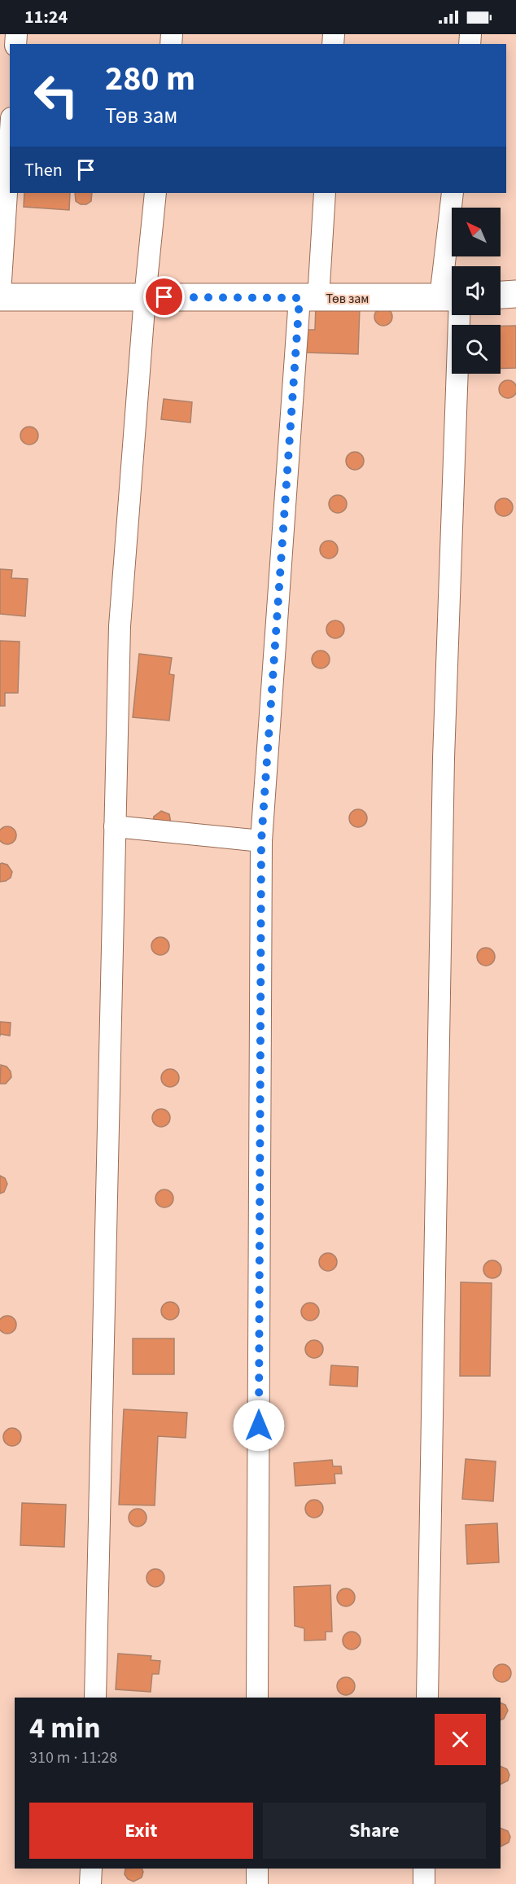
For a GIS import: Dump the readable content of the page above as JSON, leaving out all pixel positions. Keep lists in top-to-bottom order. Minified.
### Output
{"streets":{"street":["Төв зам"]},"north":"top left","page":{"status":"11:24","turn":["280 m","Төв зам"],"then":"Then","heading":["4 min","310 m · 11:28"],"buttons":["Exit","Share"]}}
